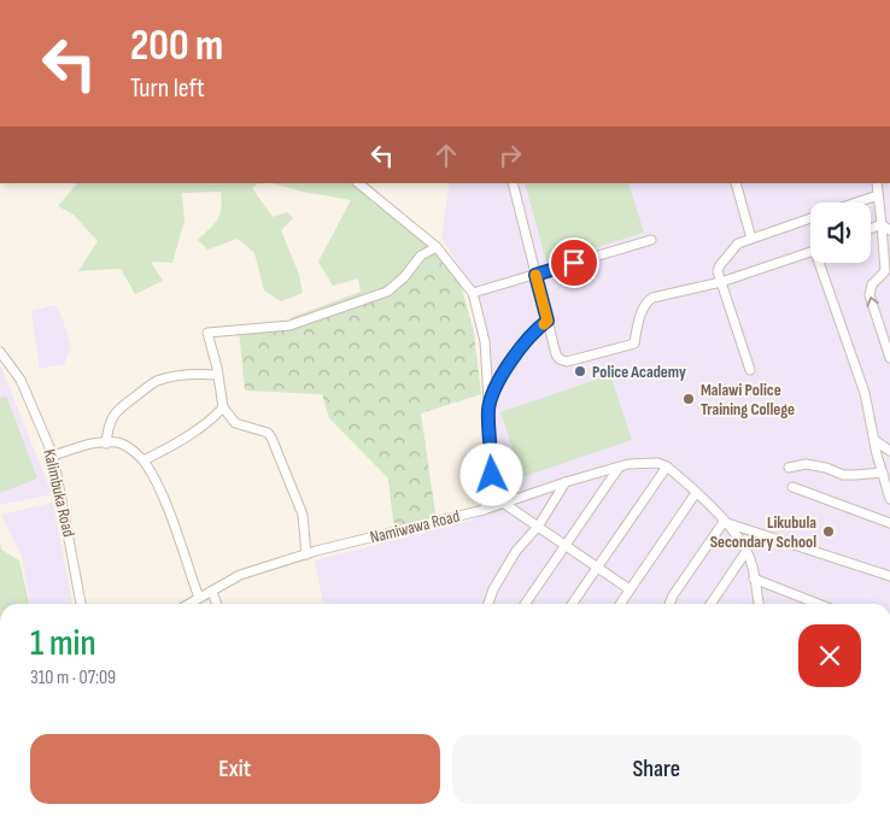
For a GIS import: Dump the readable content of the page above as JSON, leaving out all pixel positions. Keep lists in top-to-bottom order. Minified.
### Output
{"streets":{"street":["Kalimbuka Road","Namiwawa Road"]},"places":["Police Academy","Malawi Police Training College","Likubula Secondary School"],"page":{"turn":["200 m","Turn left"],"heading":["1 min","310 m · 07:09"],"buttons":["Exit","Share"]}}
